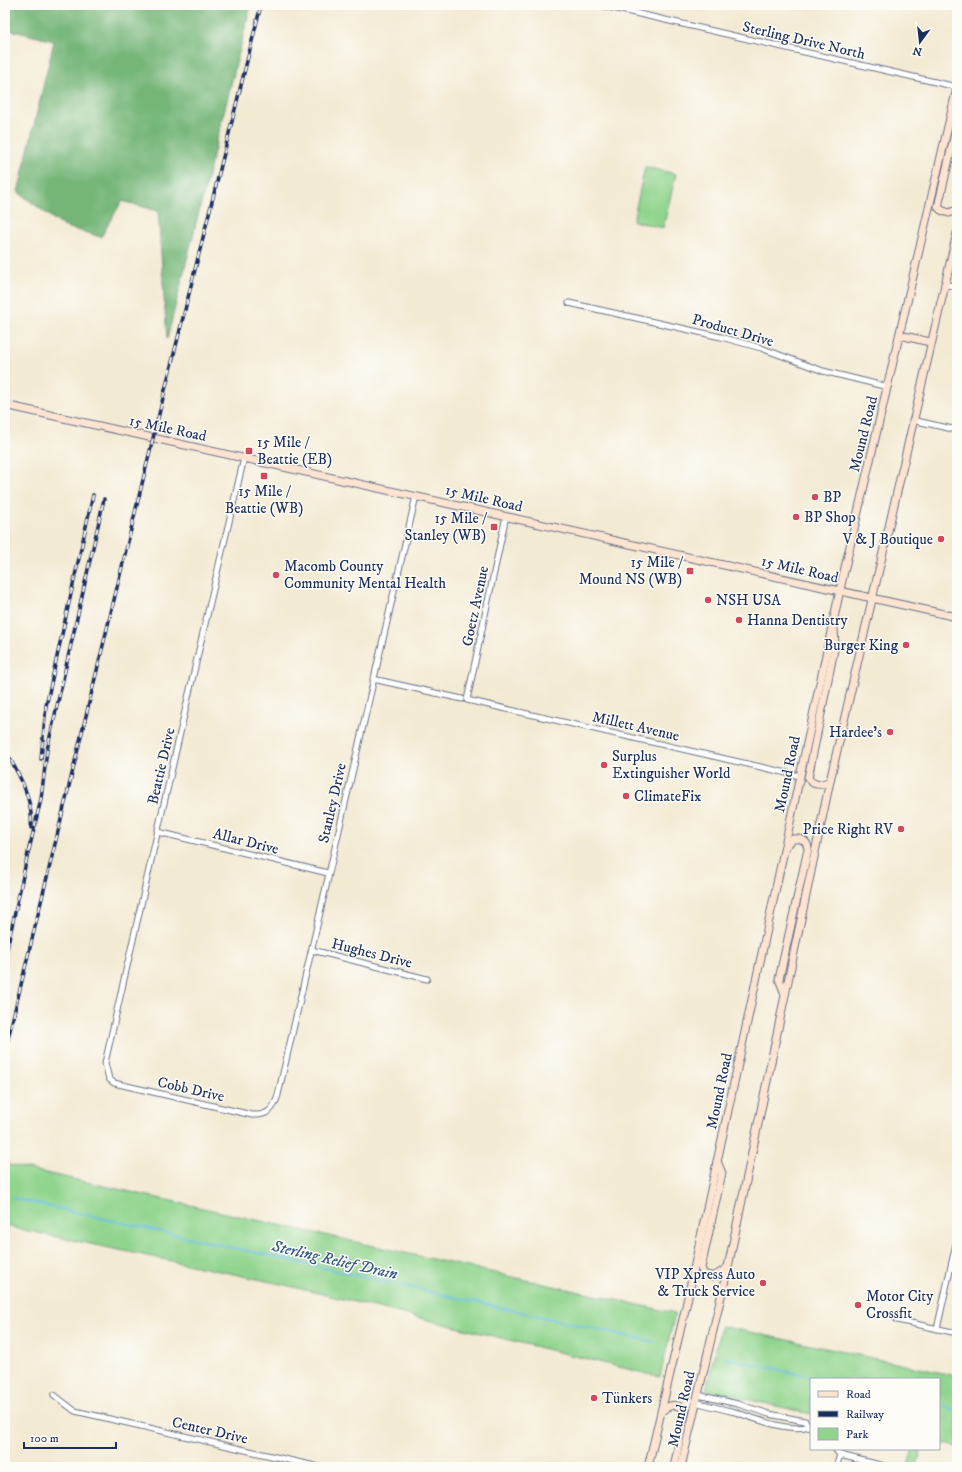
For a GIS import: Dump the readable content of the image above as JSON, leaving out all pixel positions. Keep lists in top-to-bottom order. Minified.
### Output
{"streets":{"main road":["15 Mile Road","Mound Road"],"street":["Sterling Drive North","Product Drive","Goetz Avenue","Millett Avenue","Beattie Drive","Stanley Drive","Allar Drive","Hughes Drive","Cobb Drive","Center Drive"]},"crossings":[["Sterling Drive North","Mound Road"],["Product Drive","Mound Road"],["15 Mile Road","Mound Road"],["15 Mile Road","Goetz Avenue"],["15 Mile Road","Beattie Drive"],["15 Mile Road","Stanley Drive"],["Mound Road","Millett Avenue"],["Goetz Avenue","Millett Avenue"],["Millett Avenue","Stanley Drive"],["Beattie Drive","Allar Drive"],["Beattie Drive","Cobb Drive"],["Stanley Drive","Allar Drive"],["Stanley Drive","Hughes Drive"],["Stanley Drive","Cobb Drive"]],"water":["Sterling Relief Drain"],"places":{"transit":["15 Mile / Beattie (EB)","15 Mile / Beattie (WB)","15 Mile / Stanley (WB)","15 Mile / Mound NS (WB)"],"other":["BP","BP Shop","V & J Boutique","Macomb County Community Mental Health","NSH USA","Hanna Dentistry","Burger King","Hardee's","Surplus Extinguisher World","ClimateFix","Price Right RV","VIP Xpress Auto & Truck Service","Motor City Crossfit","Tünkers"]},"legend":["Road","Railway","Park"],"scale_bar":"100 m","north":"bottom"}
